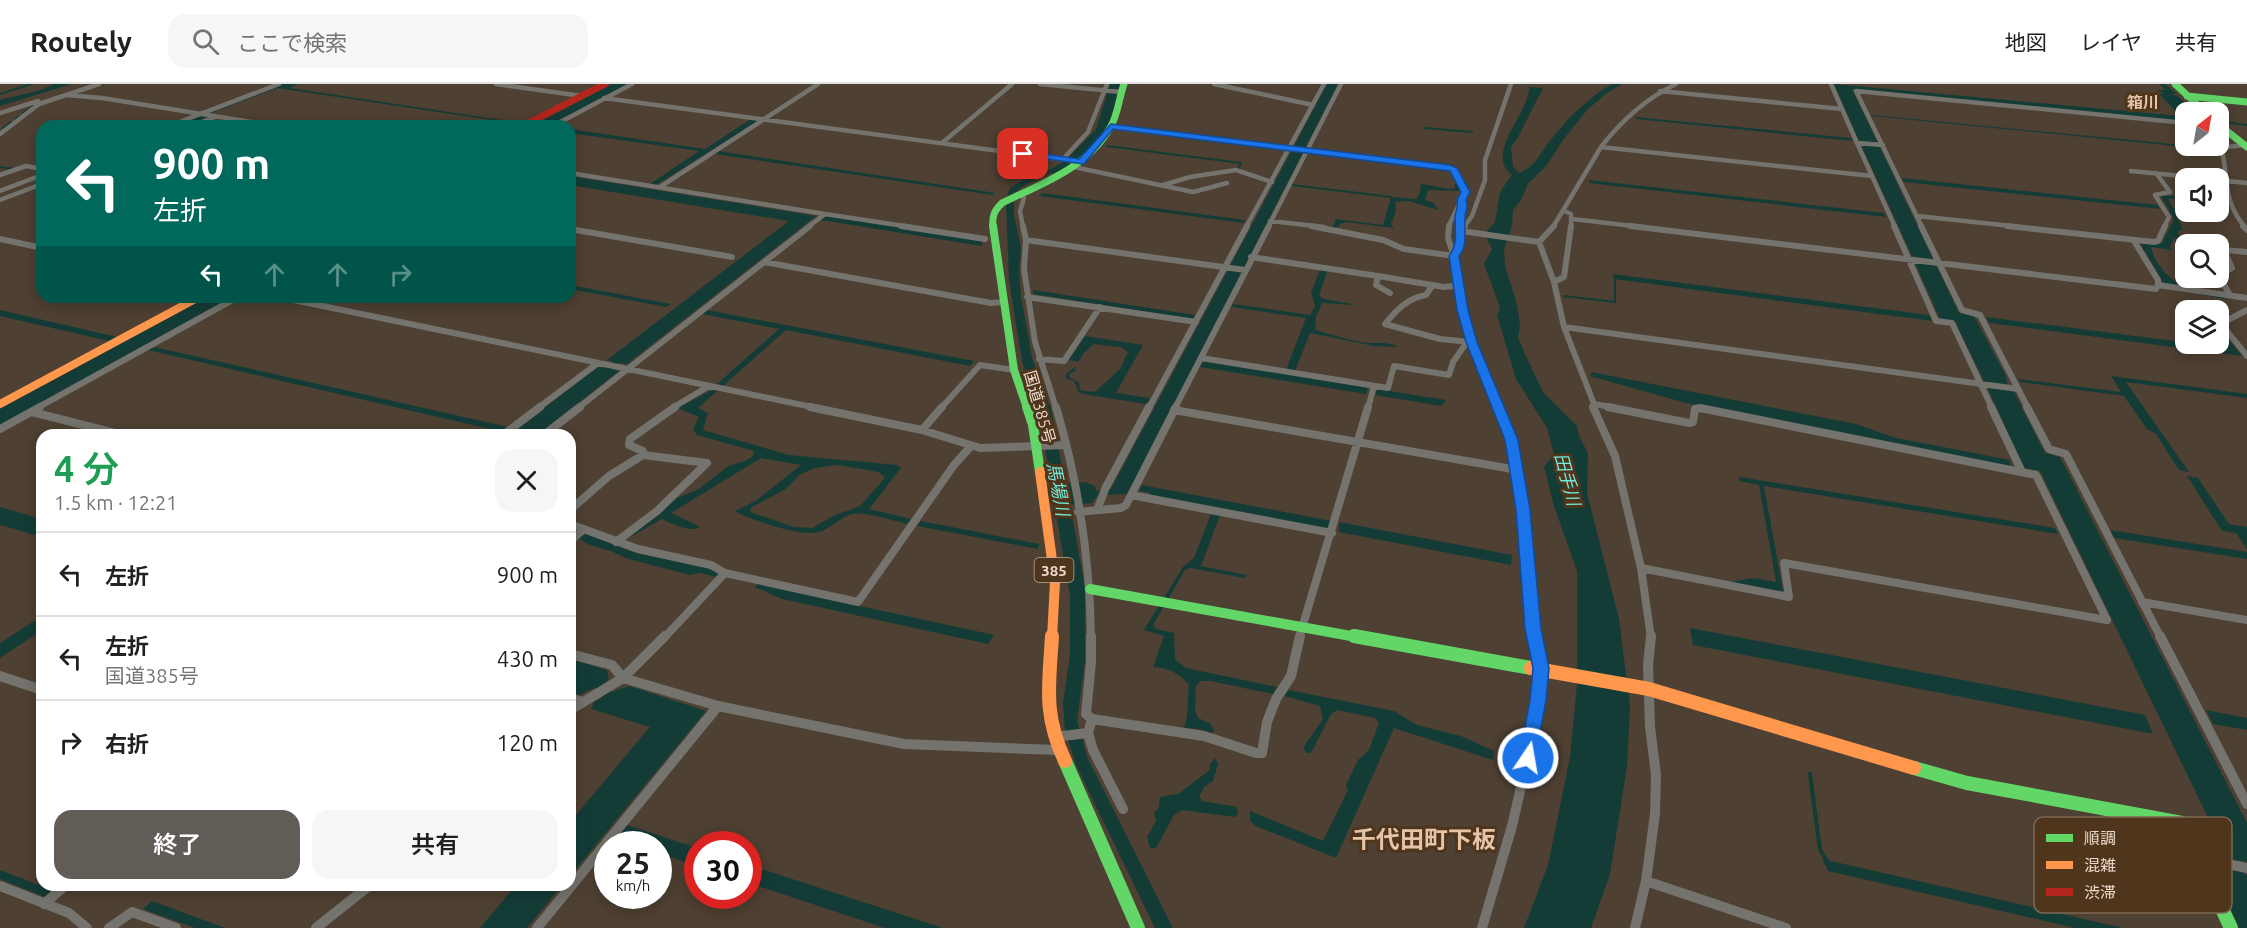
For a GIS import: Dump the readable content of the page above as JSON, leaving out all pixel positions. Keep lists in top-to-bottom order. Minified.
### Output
{"streets":{"main road":["国道385号","385"]},"districts":["箱川","千代田町下板"],"water":["田手川","馬場川"],"legend":["順調","混雑","渋滞"],"north":"top right","page":{"header":"Routely","search":"ここで検索","nav":["地図","レイヤ","共有"],"turn":["900 m","左折"],"heading":["4 分","1.5 km · 12:21"],"list":[{"name":"左折","value":"900 m"},{"name":"左折","note":"国道385号","value":"430 m"},{"name":"右折","value":"120 m"}],"buttons":["終了","共有"],"speed":"25 km/h","limit":"30"}}
